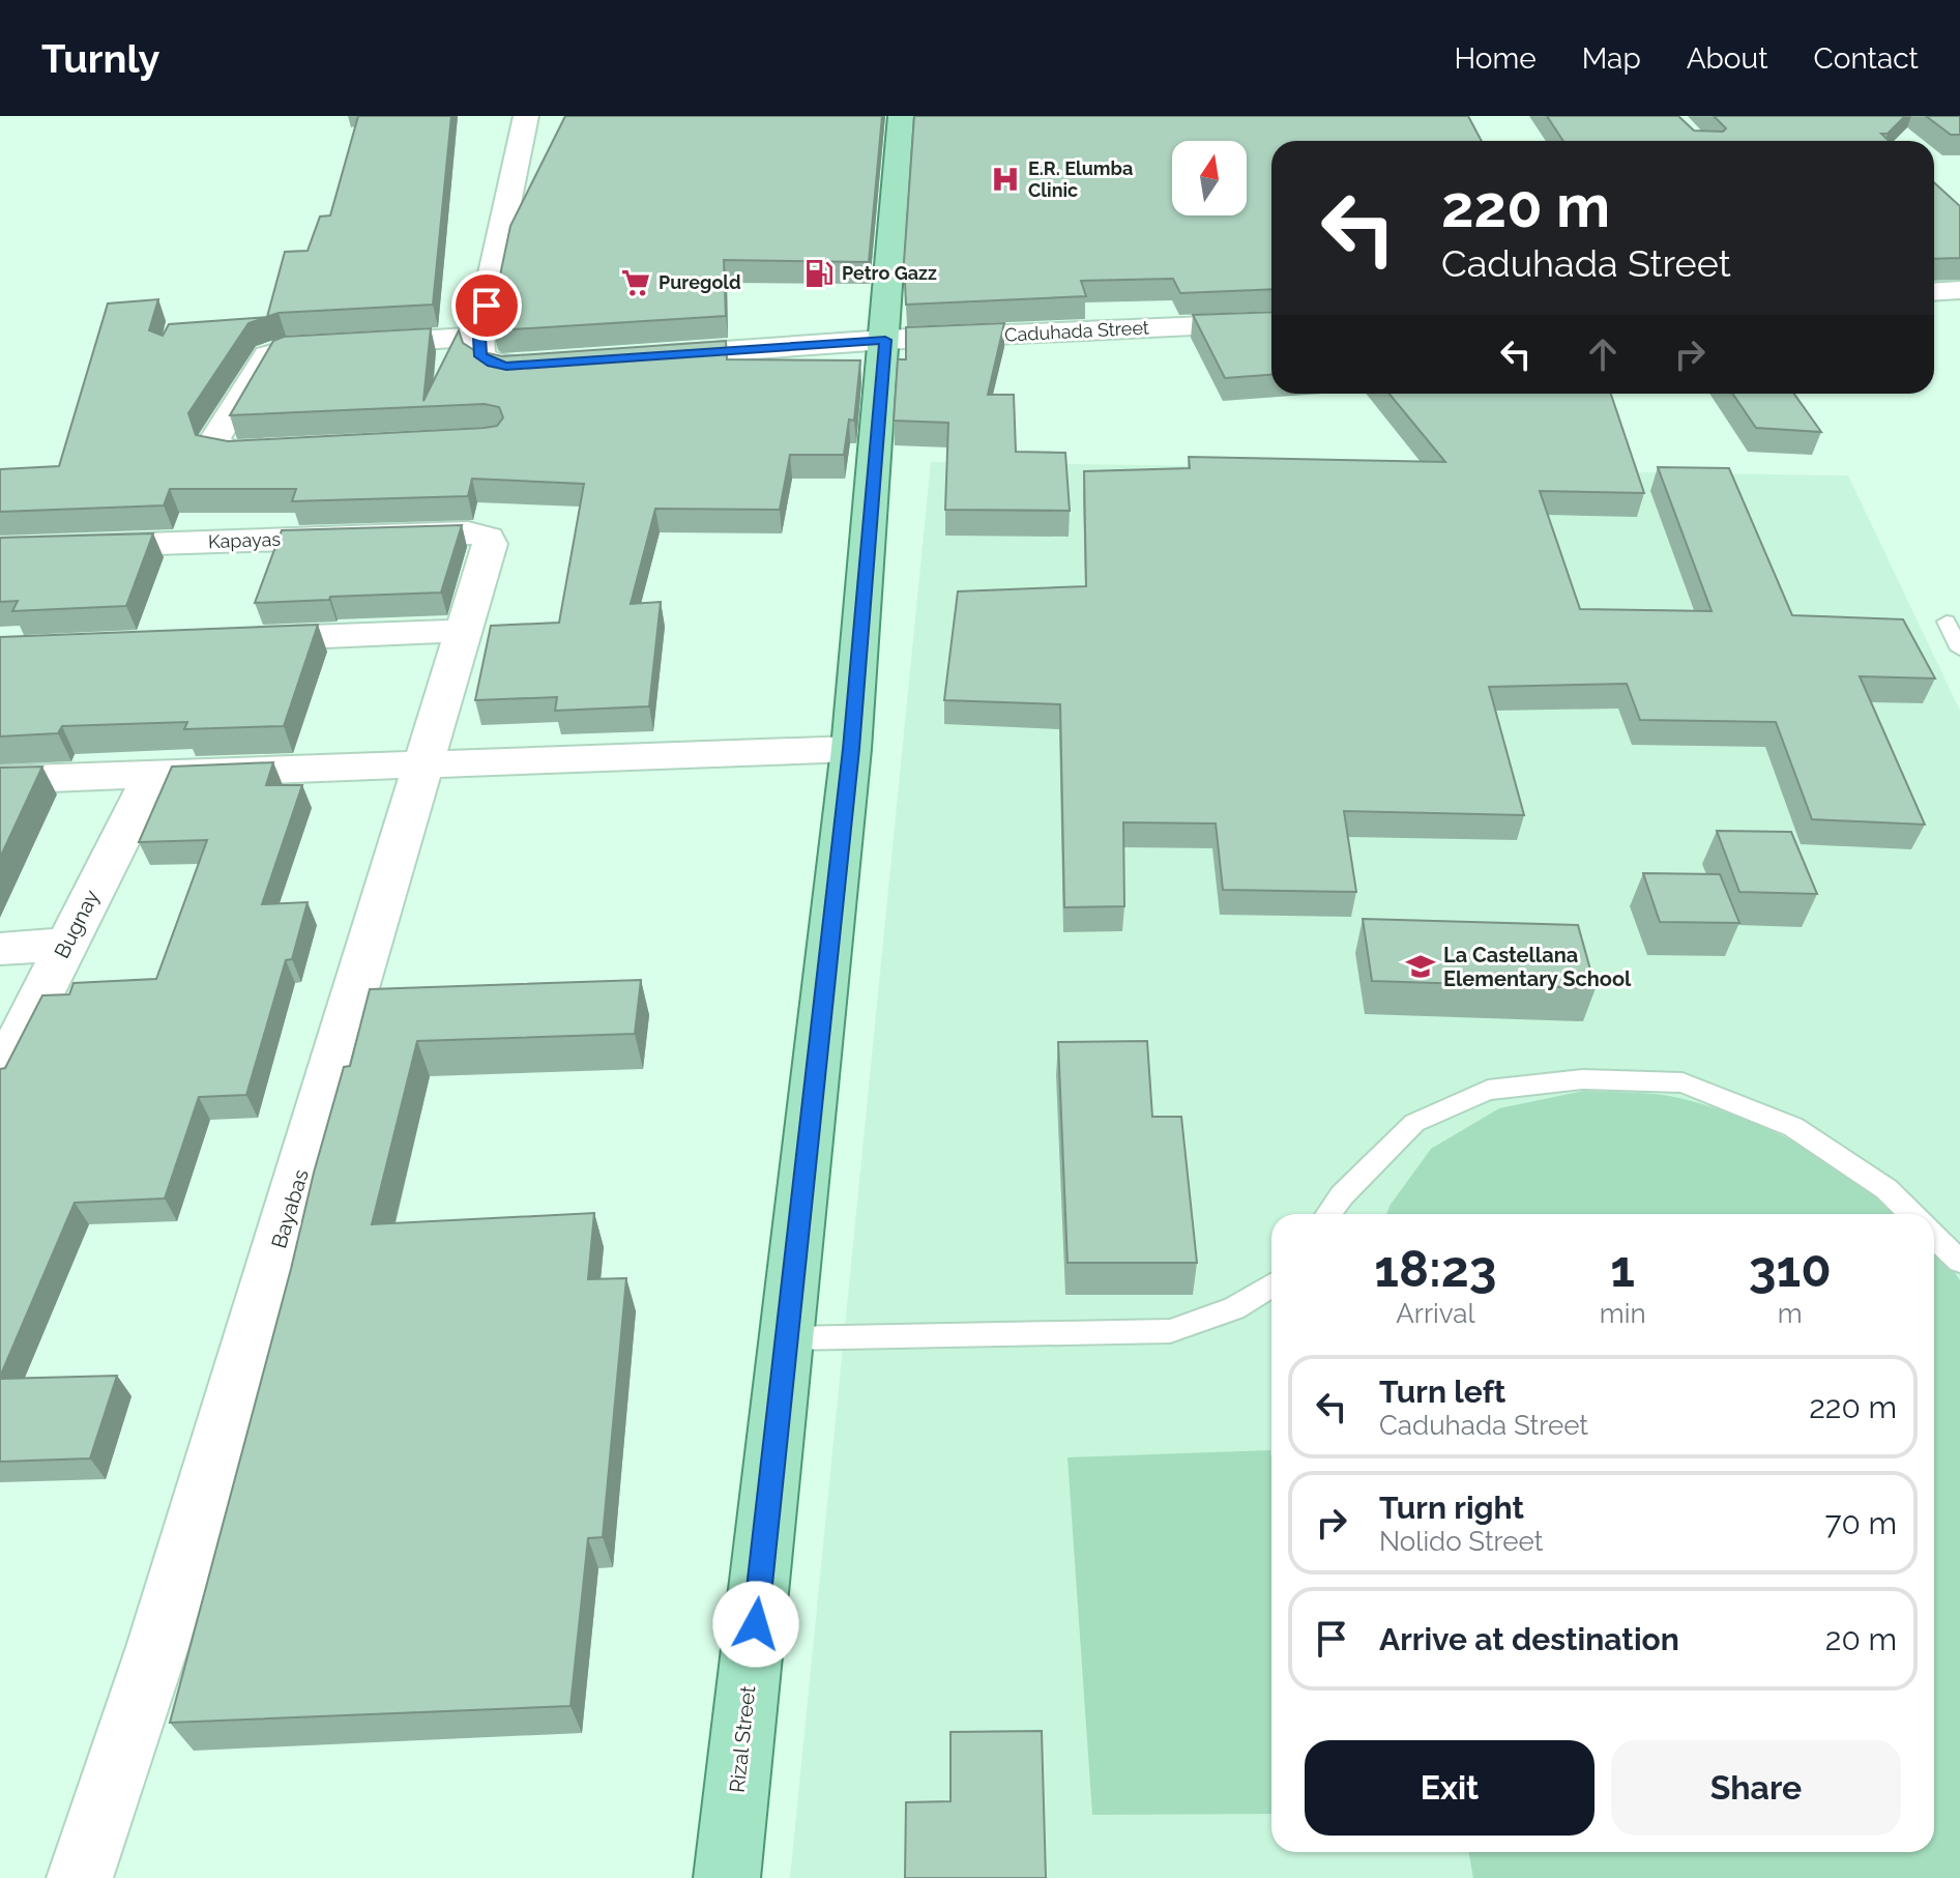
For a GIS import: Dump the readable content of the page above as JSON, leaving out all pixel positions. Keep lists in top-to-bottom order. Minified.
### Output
{"streets":{"main road":["Rizal Street"],"street":["Caduhada Street","Kapayas","Bugnay","Bayabas"]},"crossings":[["Caduhada Street","Rizal Street"],["Kapayas","Bayabas"]],"places":{"hospital":["E.R. Elumba Clinic"],"fuel station":["Petro Gazz"],"supermarket":["Puregold"],"school or university":["La Castellana Elementary School"]},"north":"top","page":{"header":"Turnly","nav":["Home","Map","About","Contact"],"turn":["220 m","Caduhada Street"],"eta":["18:23","Arrival","1","min","310","m"],"list":[{"name":"Turn left","note":"Caduhada Street","value":"220 m"},{"name":"Turn right","note":"Nolido Street","value":"70 m"},{"name":"Arrive at destination","value":"20 m"}],"buttons":["Exit","Share"]}}
